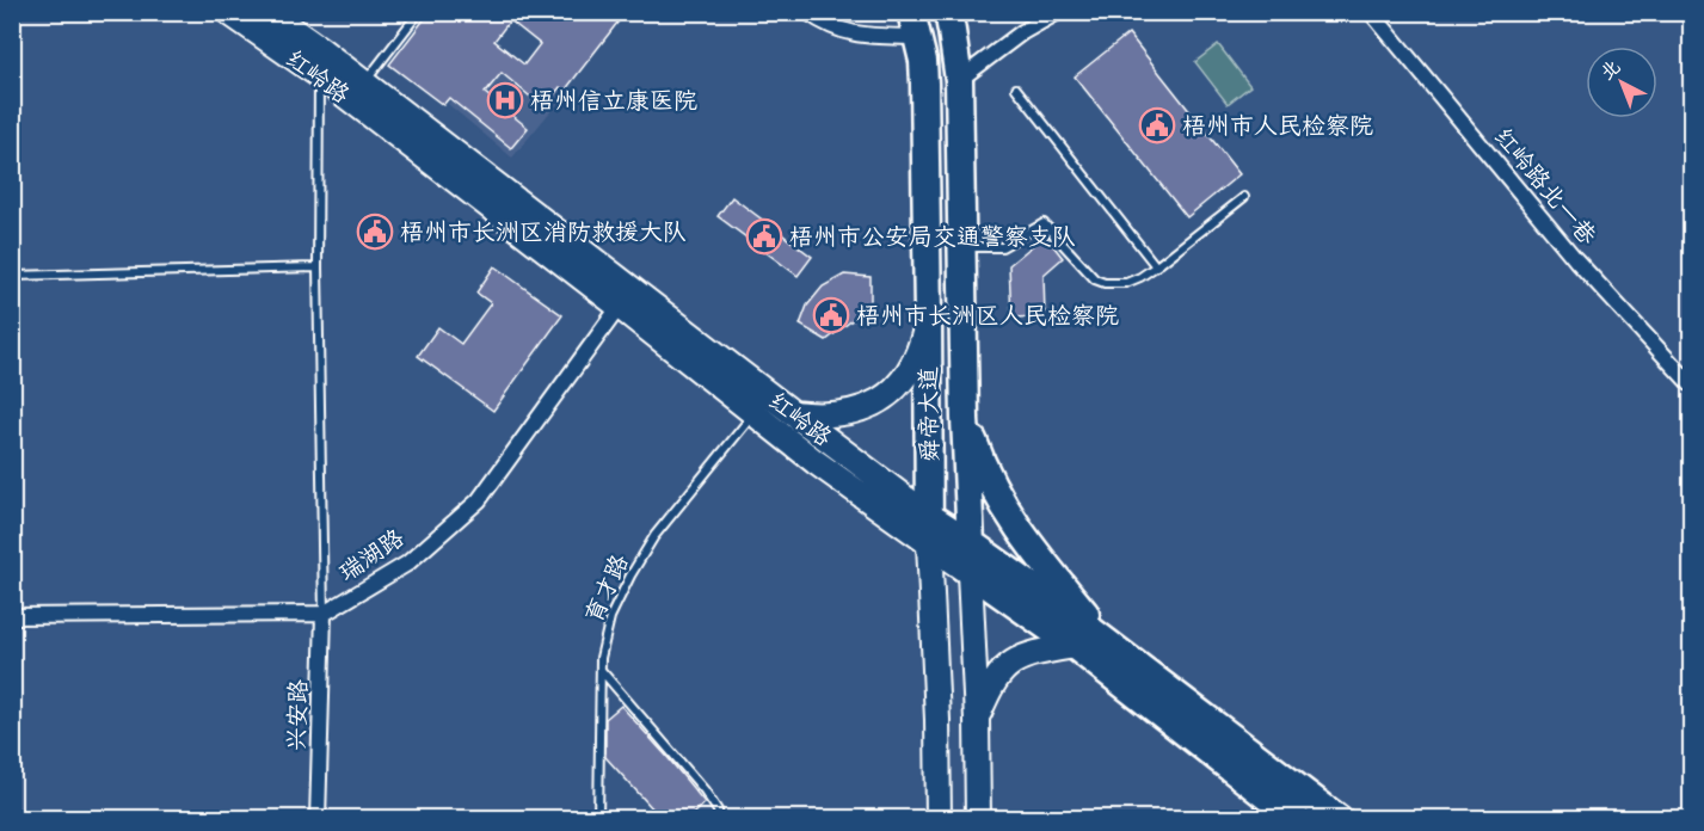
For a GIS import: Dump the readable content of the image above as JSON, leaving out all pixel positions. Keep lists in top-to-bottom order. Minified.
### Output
{"streets":{"highway":["红岭路","舜帝大道"],"street":["红岭路北一巷","瑞湖路","兴安路"],"lane":["育才路"]},"crossings":[["红岭路","舜帝大道"],["红岭路","瑞湖路"],["红岭路","育才路"],["瑞湖路","兴安路"]],"places":{"hospital":["梧州信立康医院"],"public building":["梧州市人民检察院","梧州市长洲区消防救援大队","梧州市公安局交通警察支队","梧州市长洲区人民检察院"]},"north":"top left"}
